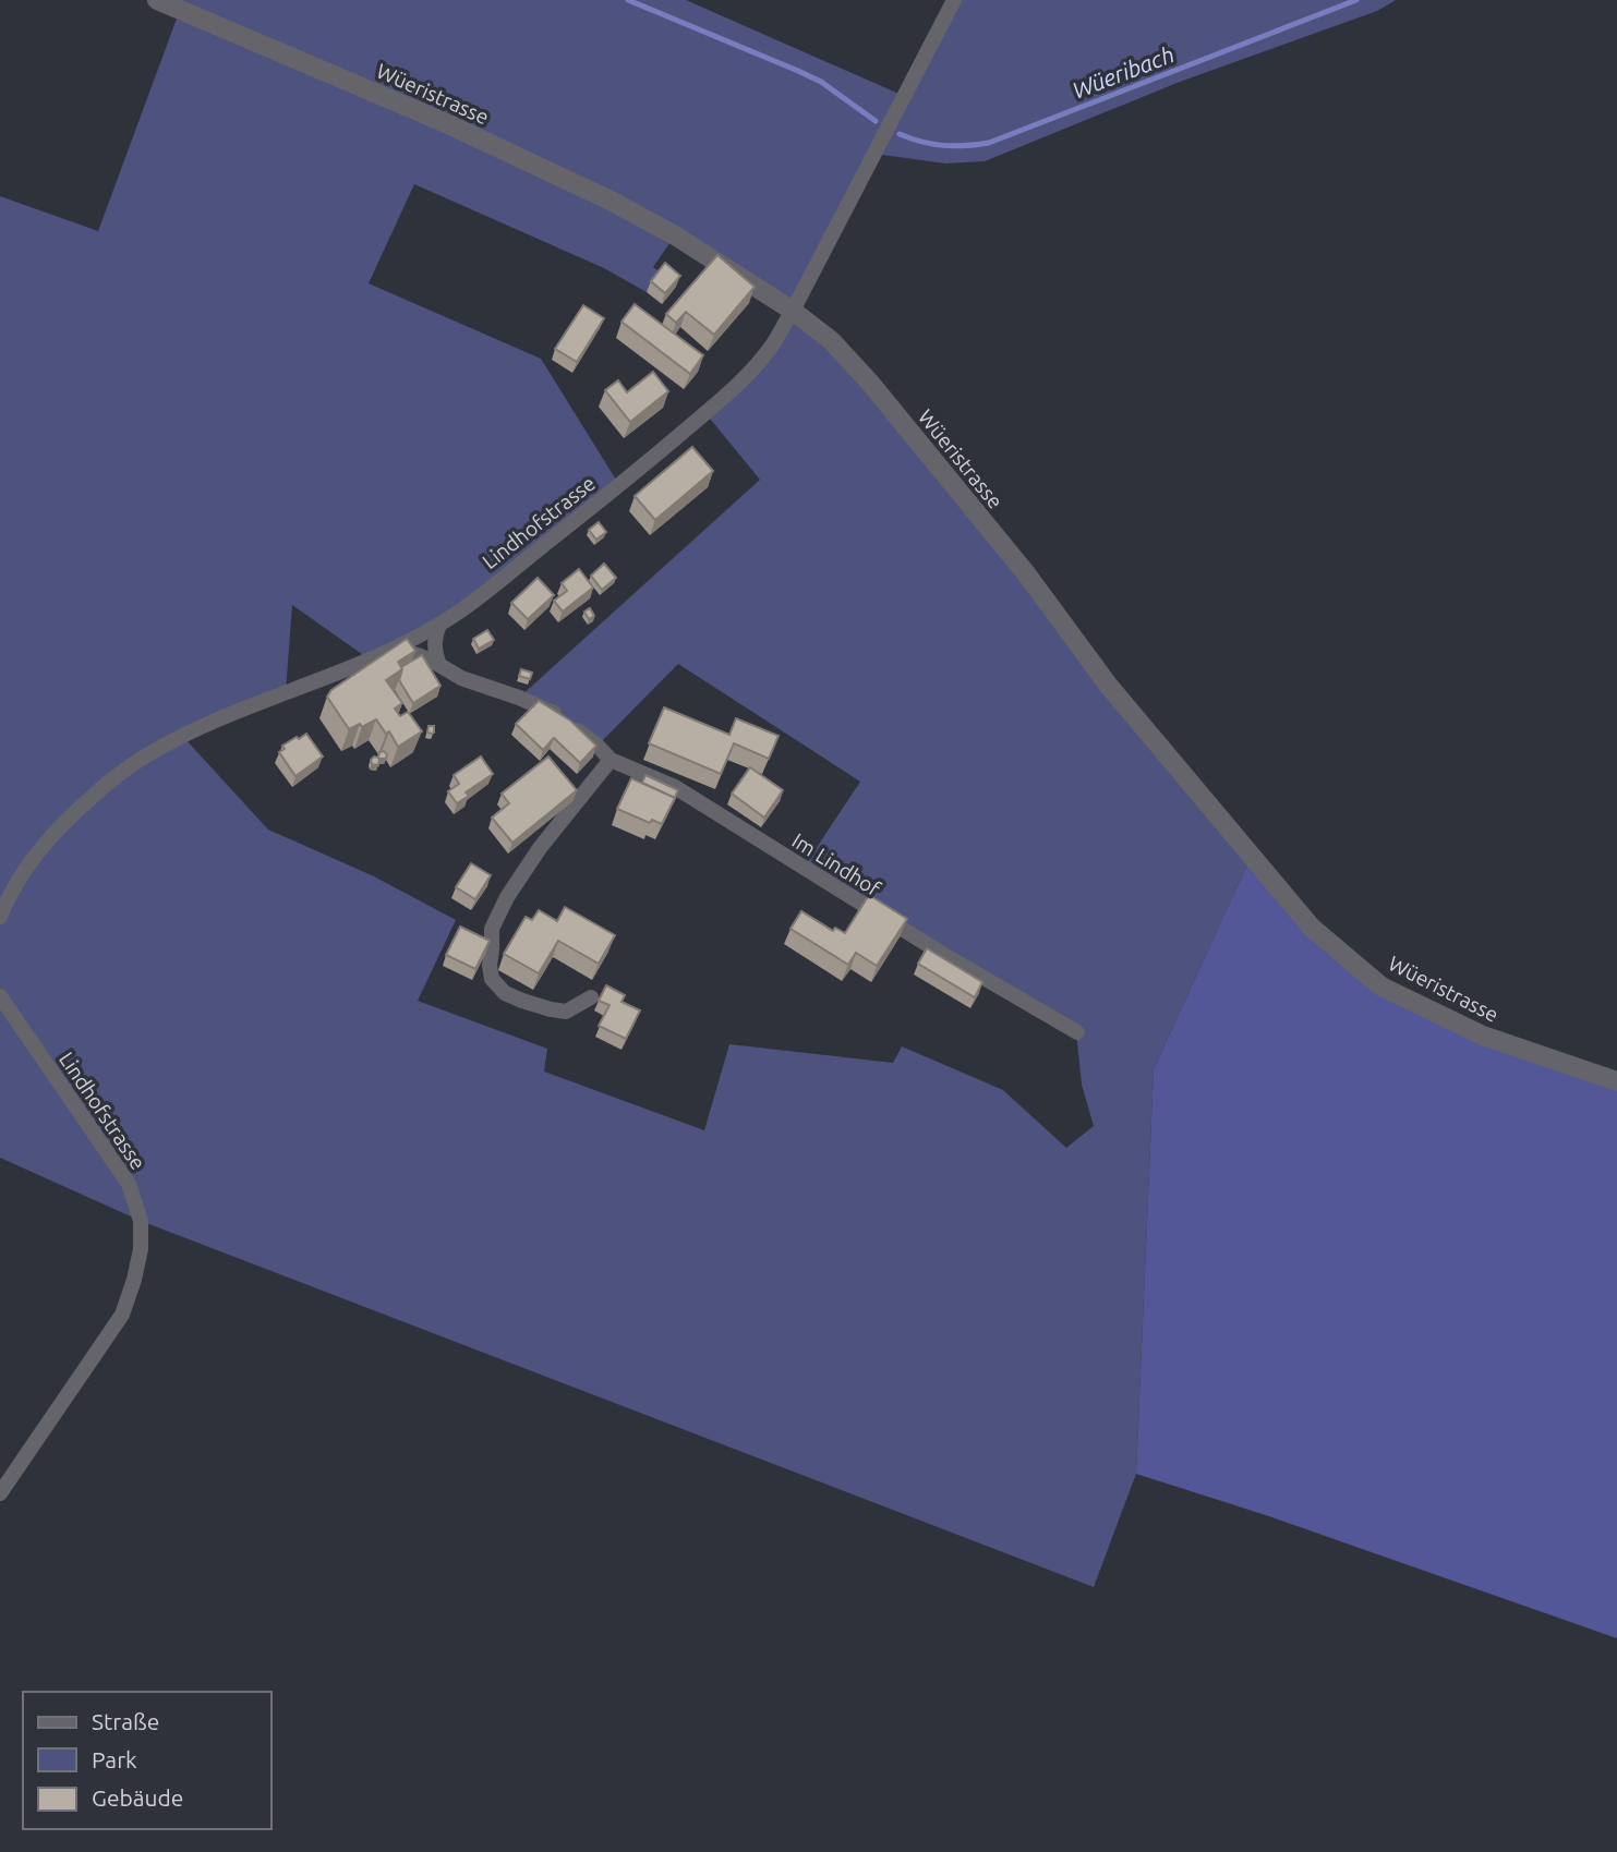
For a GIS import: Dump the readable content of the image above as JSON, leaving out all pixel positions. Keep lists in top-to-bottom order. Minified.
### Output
{"streets":{"street":["Wüeristrasse","Lindhofstrasse","Im Lindhof"]},"crossings":[["Wüeristrasse","Lindhofstrasse"],["Lindhofstrasse","Im Lindhof"]],"water":["Wüeribach"],"legend":["Straße","Park","Gebäude"]}
